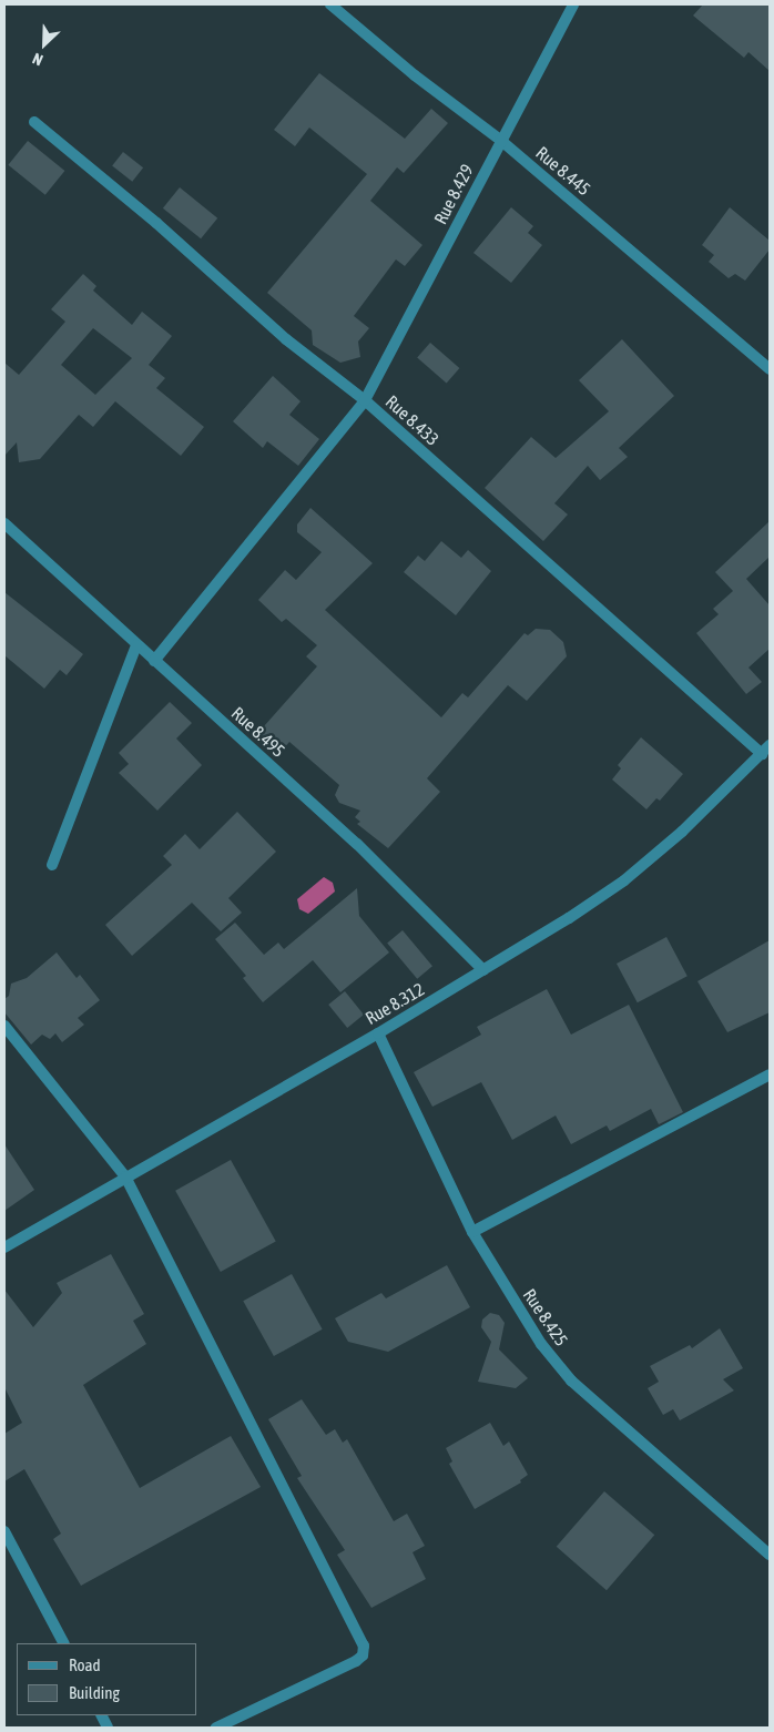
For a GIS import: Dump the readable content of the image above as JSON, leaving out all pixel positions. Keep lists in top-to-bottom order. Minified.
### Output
{"streets":{"street":["Rue 8.445","Rue 8.429","Rue 8.433","Rue 8.495","Rue 8.312","Rue 8.425"]},"crossings":[["Rue 8.445","Rue 8.429"],["Rue 8.429","Rue 8.433"],["Rue 8.429","Rue 8.495"],["Rue 8.433","Rue 8.312"],["Rue 8.495","Rue 8.312"],["Rue 8.312","Rue 8.425"]],"legend":["Road","Building"],"north":"bottom left"}
